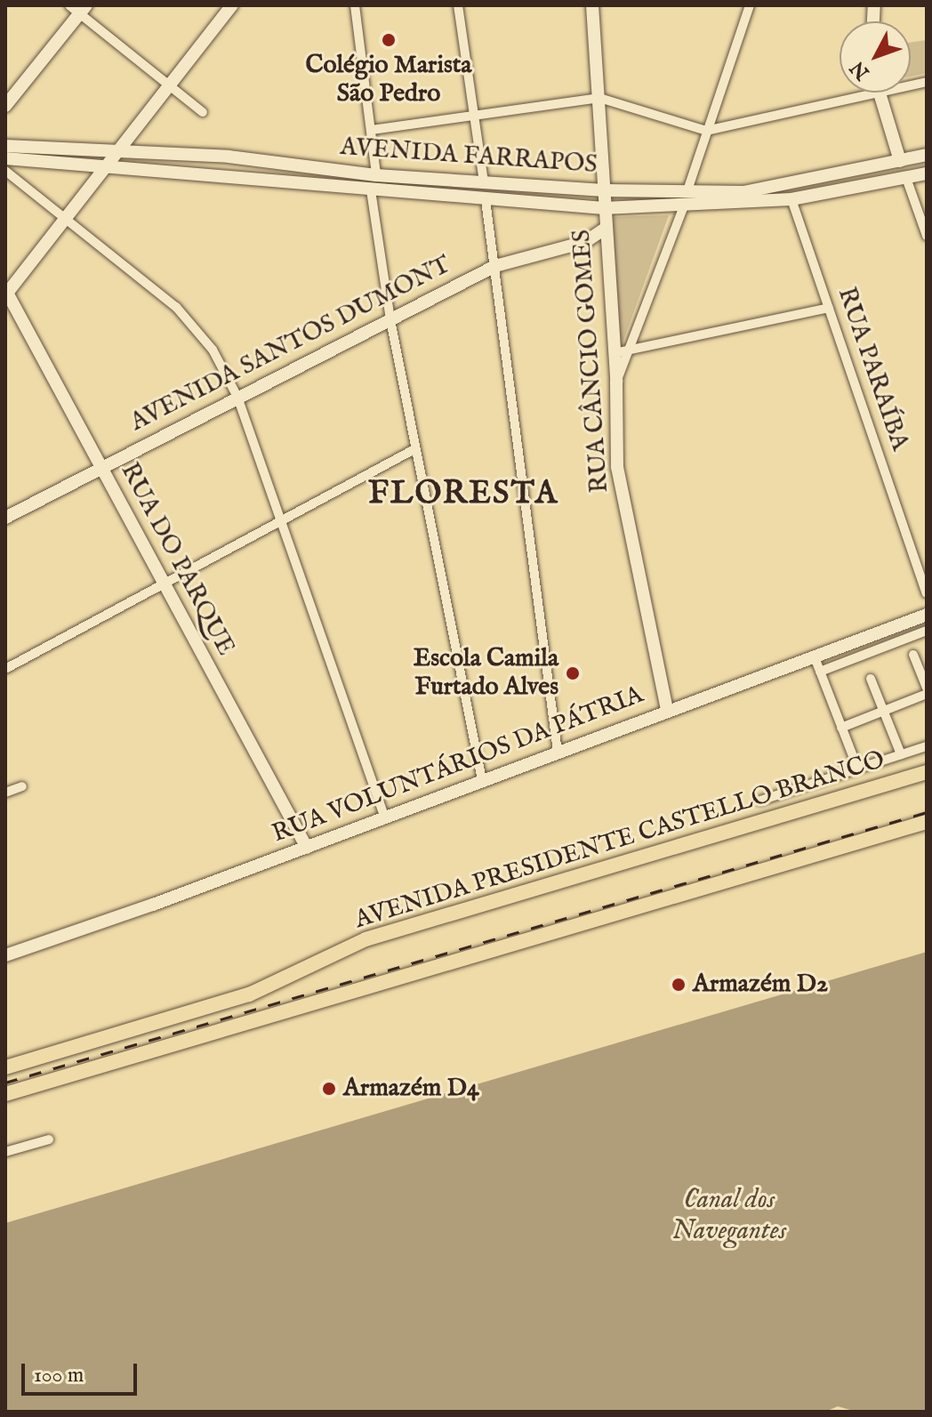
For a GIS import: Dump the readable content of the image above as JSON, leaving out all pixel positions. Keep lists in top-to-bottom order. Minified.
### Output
{"streets":{"main road":["AVENIDA FARRAPOS","AVENIDA SANTOS DUMONT","RUA CÂNCIO GOMES","RUA DO PARQUE","RUA VOLUNTÁRIOS DA PÁTRIA","AVENIDA PRESIDENTE CASTELLO BRANCO"],"street":["RUA PARAÍBA"]},"crossings":[["AVENIDA FARRAPOS","RUA CÂNCIO GOMES"],["AVENIDA FARRAPOS","RUA PARAÍBA"],["AVENIDA SANTOS DUMONT","RUA CÂNCIO GOMES"],["AVENIDA SANTOS DUMONT","RUA DO PARQUE"],["RUA CÂNCIO GOMES","RUA VOLUNTÁRIOS DA PÁTRIA"],["RUA DO PARQUE","RUA VOLUNTÁRIOS DA PÁTRIA"]],"districts":["FLORESTA"],"water":["Canal dos Navegantes"],"places":["Colégio Marista São Pedro","Escola Camila Furtado Alves","Armazém D2","Armazém D4"],"scale_bar":"100 m","north":"bottom left"}
